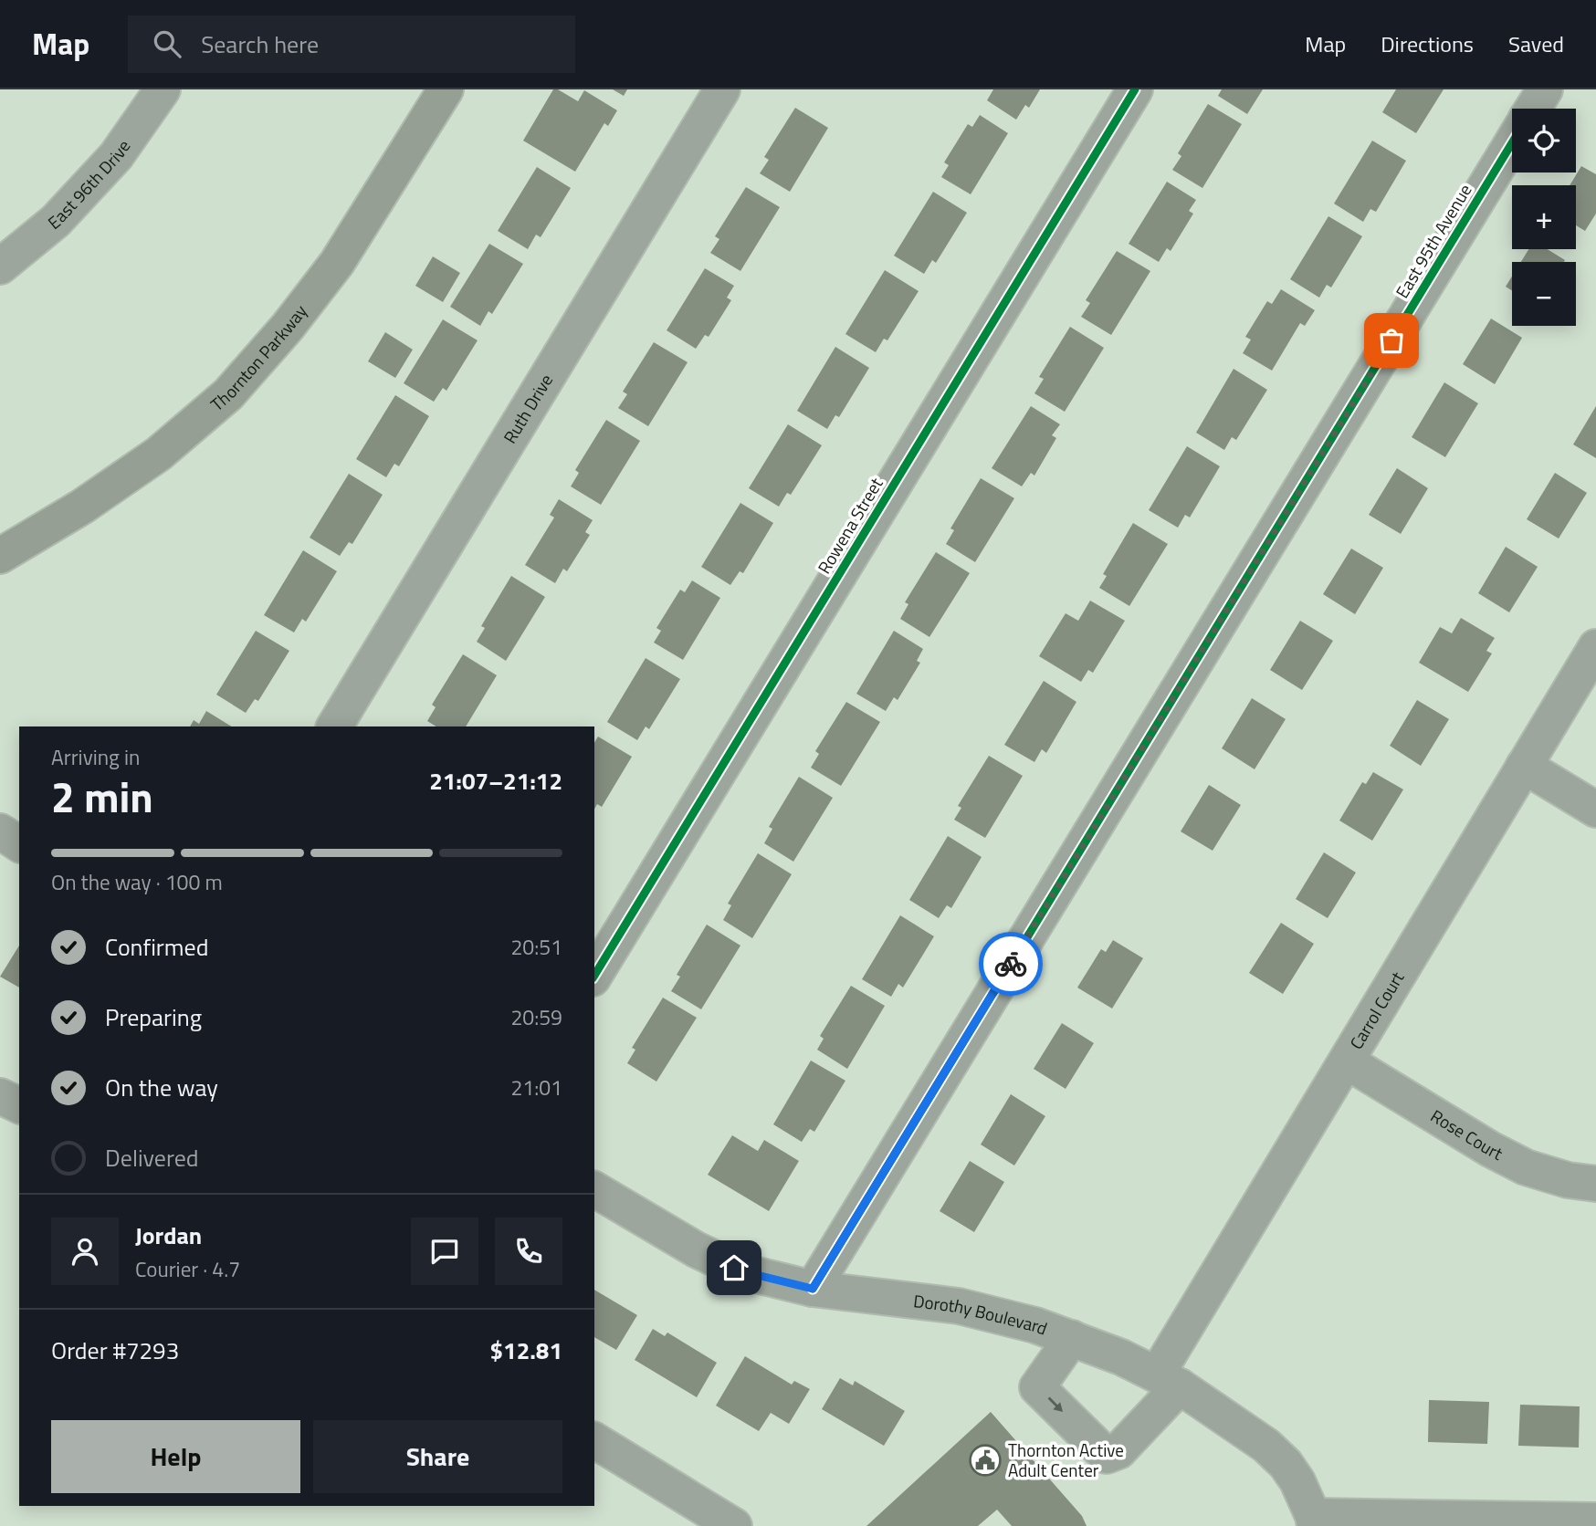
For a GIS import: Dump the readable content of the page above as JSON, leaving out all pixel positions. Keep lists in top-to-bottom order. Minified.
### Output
{"streets":{"main road":["Thornton Parkway"],"street":["East 96th Drive","East 95th Avenue","Ruth Drive","Rowena Street","Carrol Court","Rose Court","Dorothy Boulevard"]},"crossings":[["East 95th Avenue","Dorothy Boulevard"],["Carrol Court","Rose Court"],["Carrol Court","Dorothy Boulevard"]],"places":{"public building":["Thornton Active Adult Center"]},"page":{"header":"Map","search":"Search here","nav":["Map","Directions","Saved"],"map_buttons":["+","−"],"heading":["2 min","Arriving in","21:07–21:12"],"panel":["Jordan","Courier · 4.7","Order #7293","$12.81"],"bar":"On the way · 100 m","list":[["Confirmed","20:51"],["Preparing","20:59"],["On the way","21:01"],"Delivered"],"buttons":["Help","Share"]}}
